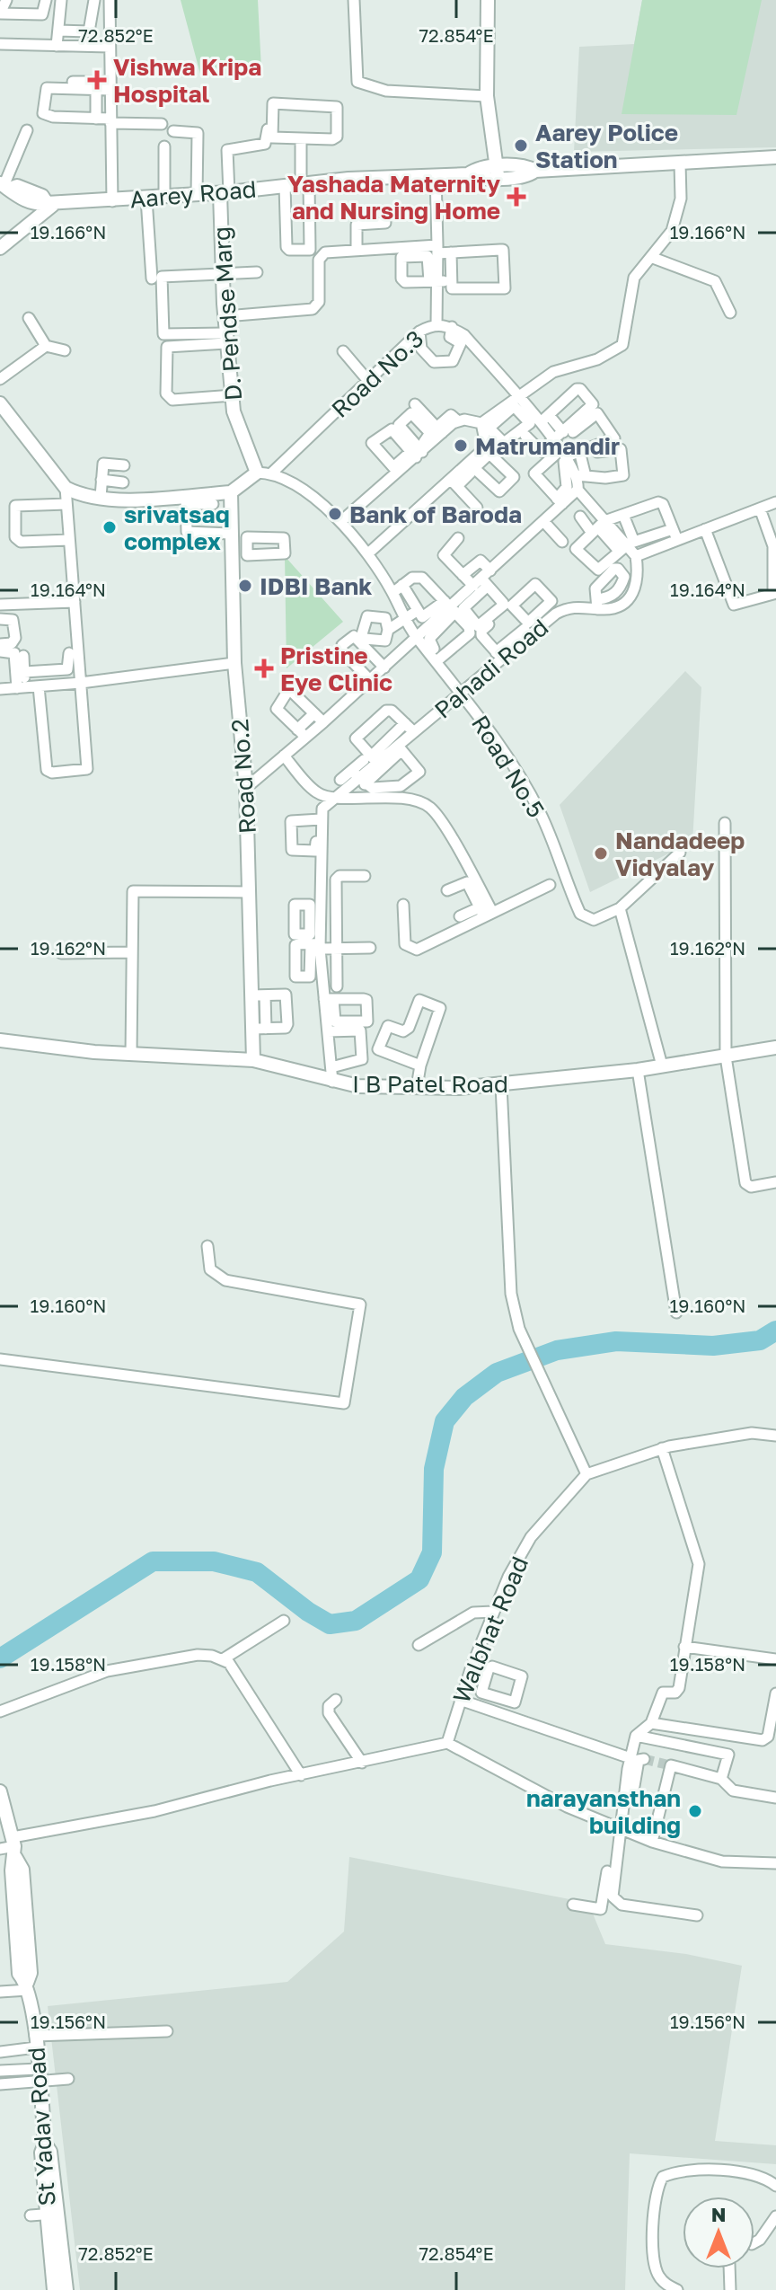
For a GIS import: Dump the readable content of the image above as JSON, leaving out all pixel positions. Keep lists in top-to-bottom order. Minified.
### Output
{"streets":{"street":["Aarey Road","D. Pendse Marg","Road No.3","Pahadi Road","Road No.5","Road No.2","I B Patel Road","Walbhat Road","St Yadav Road"]},"crossings":[["Aarey Road","D. Pendse Marg"],["D. Pendse Marg","Road No.3"],["D. Pendse Marg","Road No.5"],["Road No.3","Road No.5"],["Pahadi Road","Road No.5"],["Road No.2","I B Patel Road"]],"places":{"health":["Vishwa Kripa Hospital","Yashada Maternity and Nursing Home","Pristine Eye Clinic"],"other":["Aarey Police Station","Matrumandir","Bank of Baroda","srivatsaq complex","IDBI Bank","Nandadeep Vidyalay","narayansthan building"]},"north":"top","coordinates":["72.852°E","72.854°E","19.166°N","19.164°N","19.162°N","19.160°N","19.158°N","19.156°N"]}
